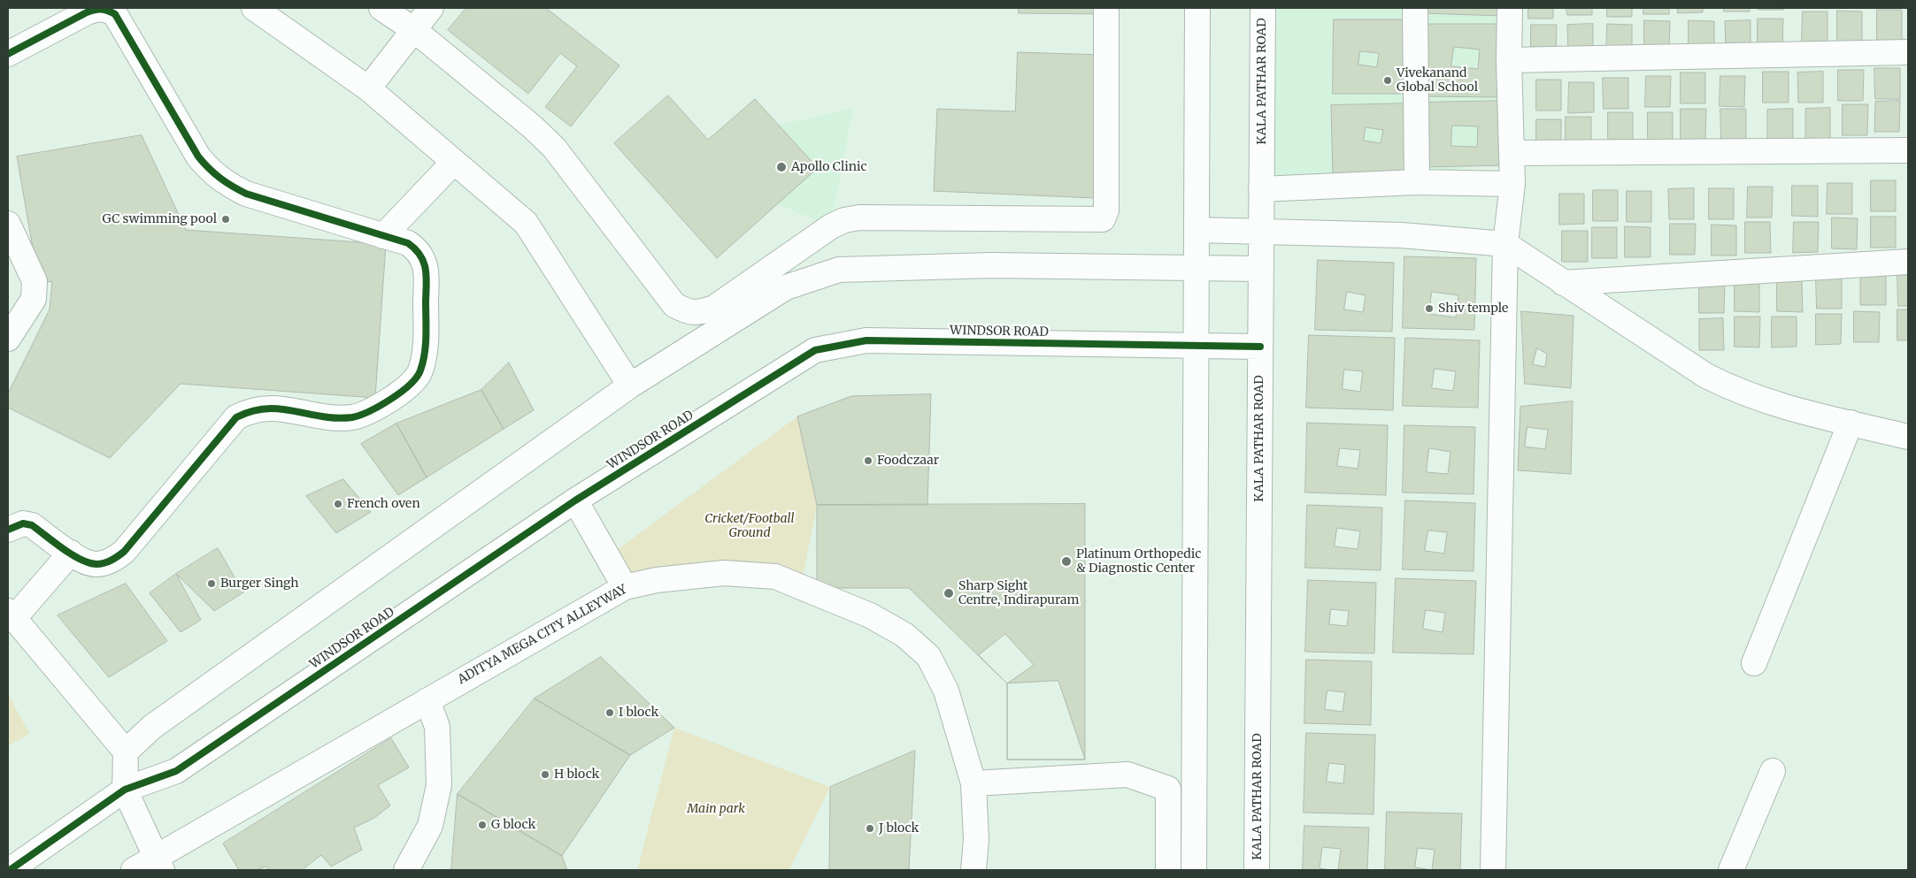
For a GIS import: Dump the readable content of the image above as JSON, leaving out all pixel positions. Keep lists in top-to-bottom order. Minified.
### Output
{"streets":{"street":["KALA PATHAR ROAD","WINDSOR ROAD","ADITYA MEGA CITY ALLEYWAY"]},"crossings":[["KALA PATHAR ROAD","WINDSOR ROAD"]],"parks":["Cricket/Football Ground","Main park"],"places":["Vivekanand Global School","Apollo Clinic","GC swimming pool","Shiv temple","Foodczaar","French oven","Platinum Orthopedic & Diagnostic Center","Burger Singh","Sharp Sight Centre, Indirapuram","I block","H block","G block","J block"]}
